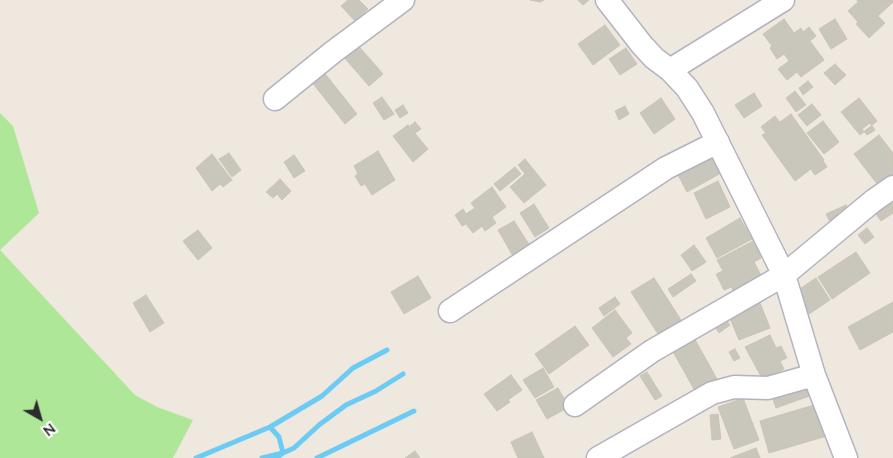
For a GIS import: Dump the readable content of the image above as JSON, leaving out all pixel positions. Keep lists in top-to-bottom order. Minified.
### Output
{"north":"bottom right"}
